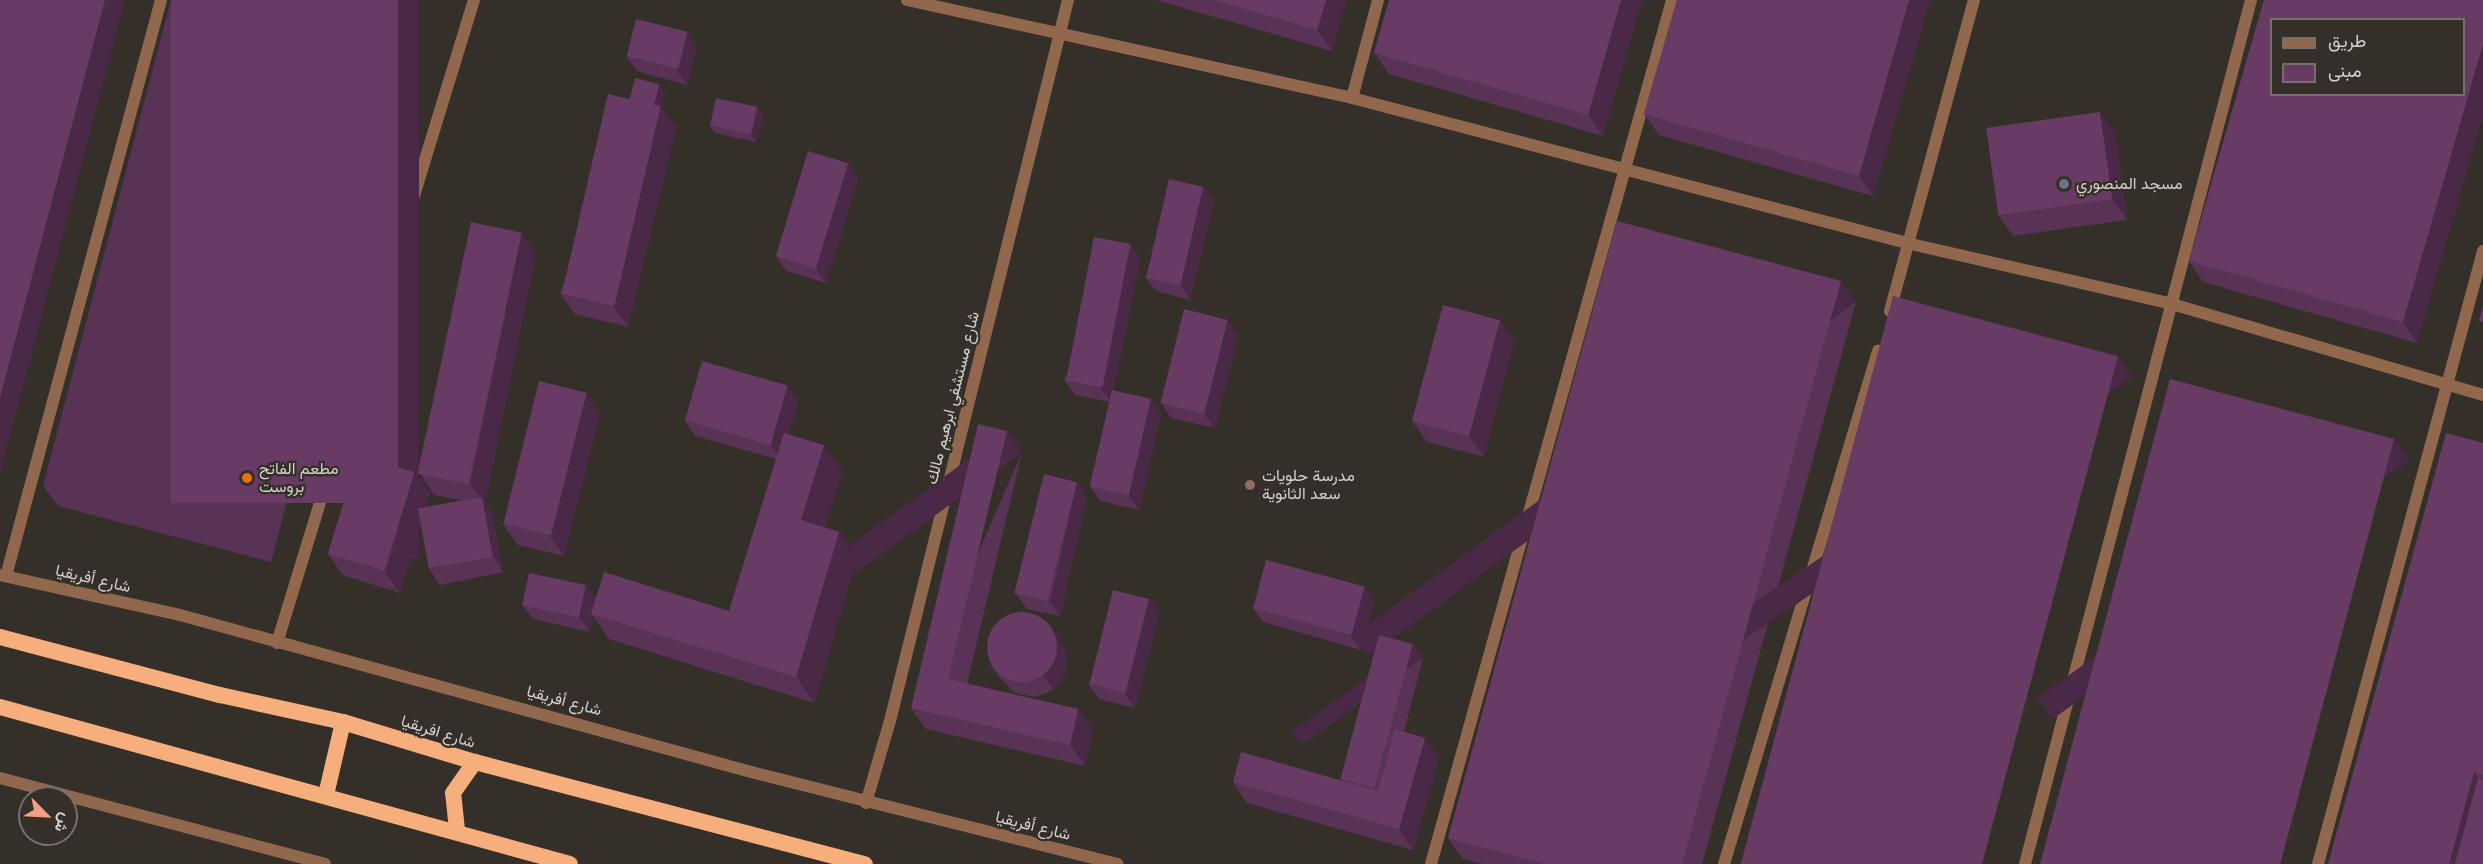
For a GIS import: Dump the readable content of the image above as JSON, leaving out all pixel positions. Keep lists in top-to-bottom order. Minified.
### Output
{"streets":{"highway":["شارع افريقيا"],"street":["شارع مستشفي ابرهيم مالك","شارع أفريقيا"]},"crossings":[["شارع مستشفي ابرهيم مالك","شارع أفريقيا"]],"places":["مسجد المنصوري","مطعم الفاتح بروست","مدرسة حلويات سعد الثانوية"],"legend":["طريق","مبنى"],"north":"bottom right"}
